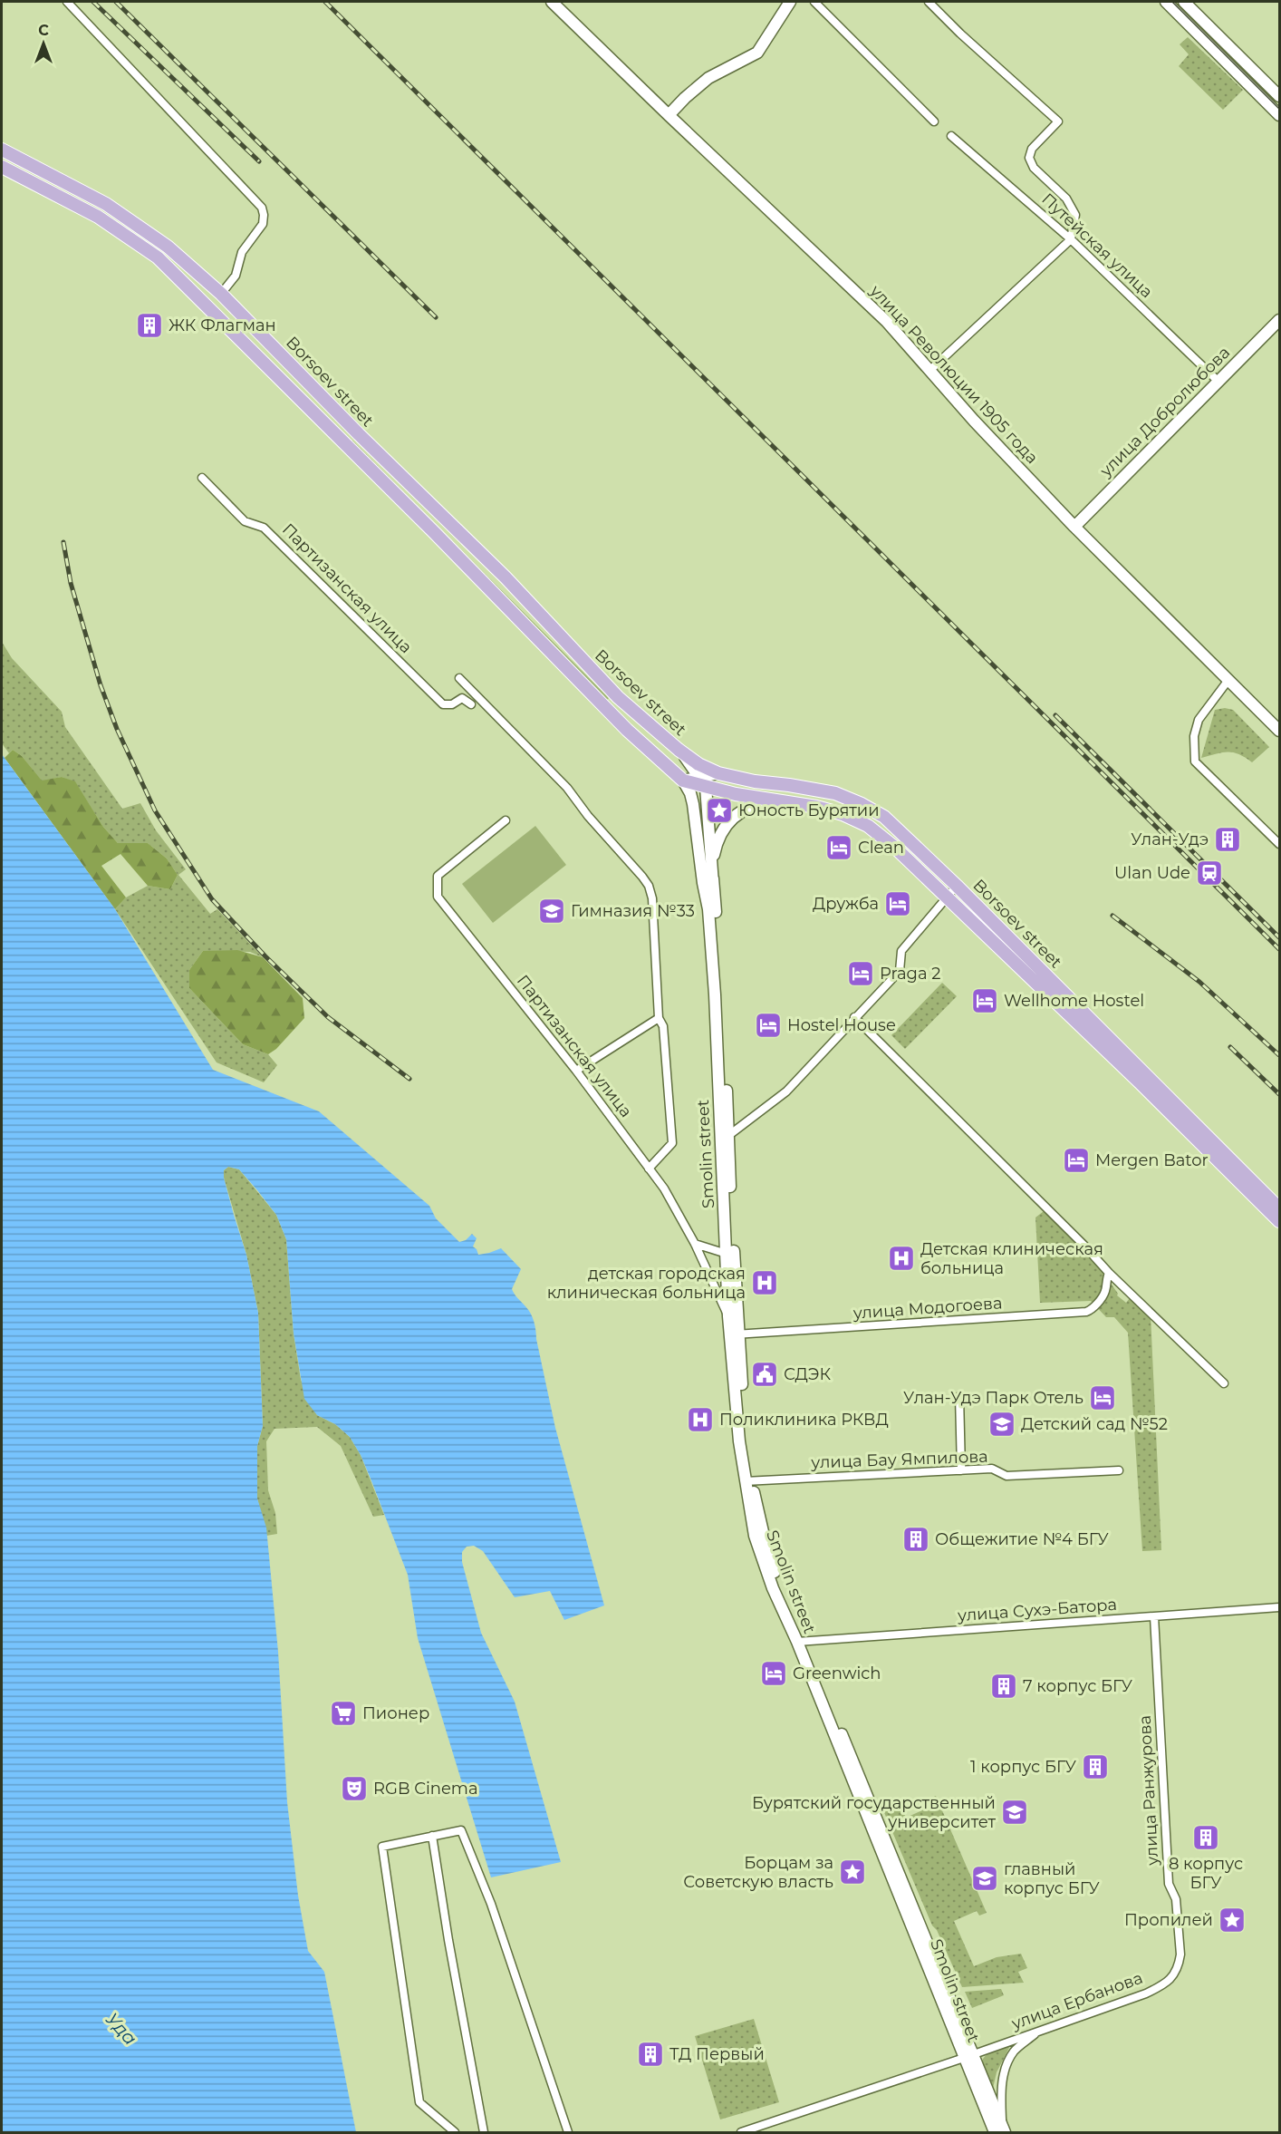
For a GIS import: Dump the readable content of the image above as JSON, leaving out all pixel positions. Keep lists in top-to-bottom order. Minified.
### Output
{"streets":{"main road":["улица Революции 1905 года","Borsoev street","улица Добролюбова","Smolin street"],"street":["Путейская улица","Партизанская улица","улица Модогоева","улица Бау Ямпилова","улица Сухэ-Батора","улица Ранжурова","улица Ербанова"]},"crossings":[["Путейская улица","улица Добролюбова"],["улица Революции 1905 года","улица Добролюбова"],["Borsoev street","Smolin street"],["Партизанская улица","Smolin street"],["Smolin street","улица Модогоева"],["Smolin street","улица Бау Ямпилова"],["Smolin street","улица Сухэ-Батора"],["Smolin street","улица Ербанова"],["улица Сухэ-Батора","улица Ранжурова"],["улица Ранжурова","улица Ербанова"]],"water":["Уда"],"places":{"building":["ЖК Флагман","Улан-Удэ","Общежитие №4 БГУ","7 корпус БГУ","1 корпус БГУ","8 корпус БГУ","ТД Первый"],"place":["Юность Бурятии","Борцам за Советскую власть","Пропилей"],"hotel":["Clean","Дружба","Praga 2","Wellhome Hostel","Hostel House","Mergen Bator","Улан-Удэ Парк Отель","Greenwich"],"station":["Ulan Ude"],"school or university":["Гимназия №33","Детский сад №52","Бурятский государственный университет","главный корпус БГУ"],"hospital":["Детская клиническая больница","детская городская клиническая больница","Поликлиника РКВД"],"public building":["СДЭК"],"supermarket":["Пионер"],"theatre":["RGB Cinema"]},"north":"top"}
